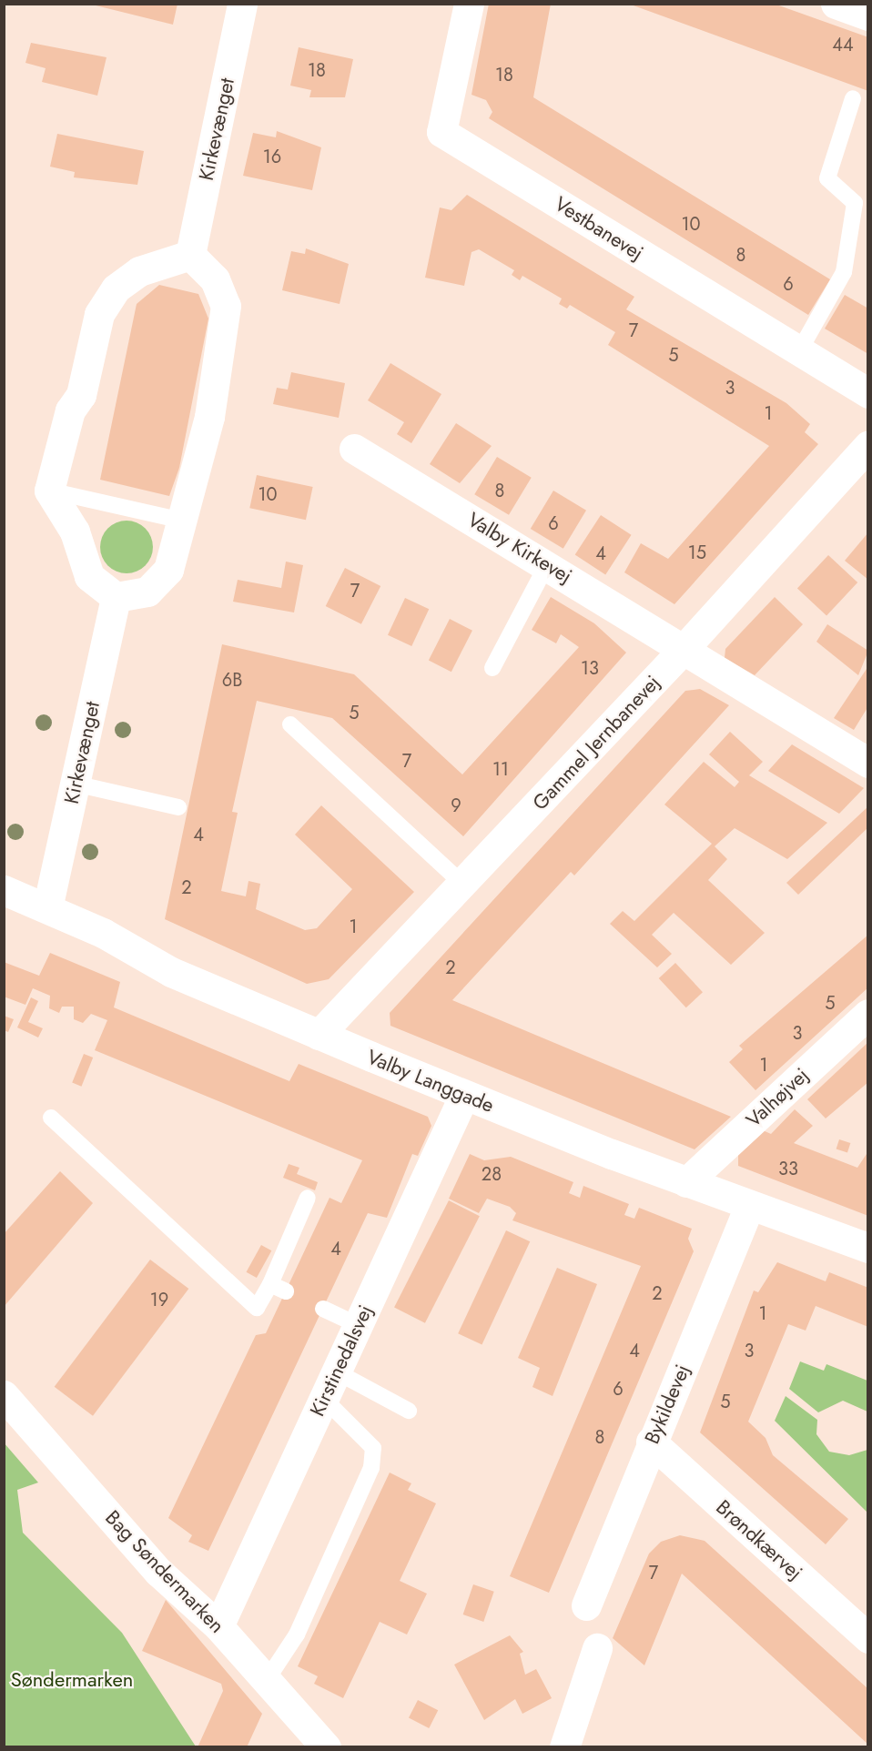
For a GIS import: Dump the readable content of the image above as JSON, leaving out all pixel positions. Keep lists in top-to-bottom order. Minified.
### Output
{"streets":{"street":["Kirkevænget","Vestbanevej","Valby Kirkevej","Gammel Jernbanevej","Valby Langgade","Valhøjvej","Kirstinedalsvej","Bykildevej","Brøndkærvej","Bag Søndermarken"]},"crossings":[["Kirkevænget","Valby Langgade"],["Valby Kirkevej","Gammel Jernbanevej"],["Gammel Jernbanevej","Valby Langgade"],["Valby Langgade","Valhøjvej"],["Valby Langgade","Kirstinedalsvej"],["Valby Langgade","Bykildevej"],["Kirstinedalsvej","Bag Søndermarken"],["Bykildevej","Brøndkærvej"]],"parks":["Søndermarken"],"house_numbers":["44","18","18","16","10","8","6","7","5","3","1","8","10","6","15","4","7","13","6B","5","7","11","9","4","2","1","2","5","3","1","33","28","4","2","19","1","4","3","6","5","8","7"]}
